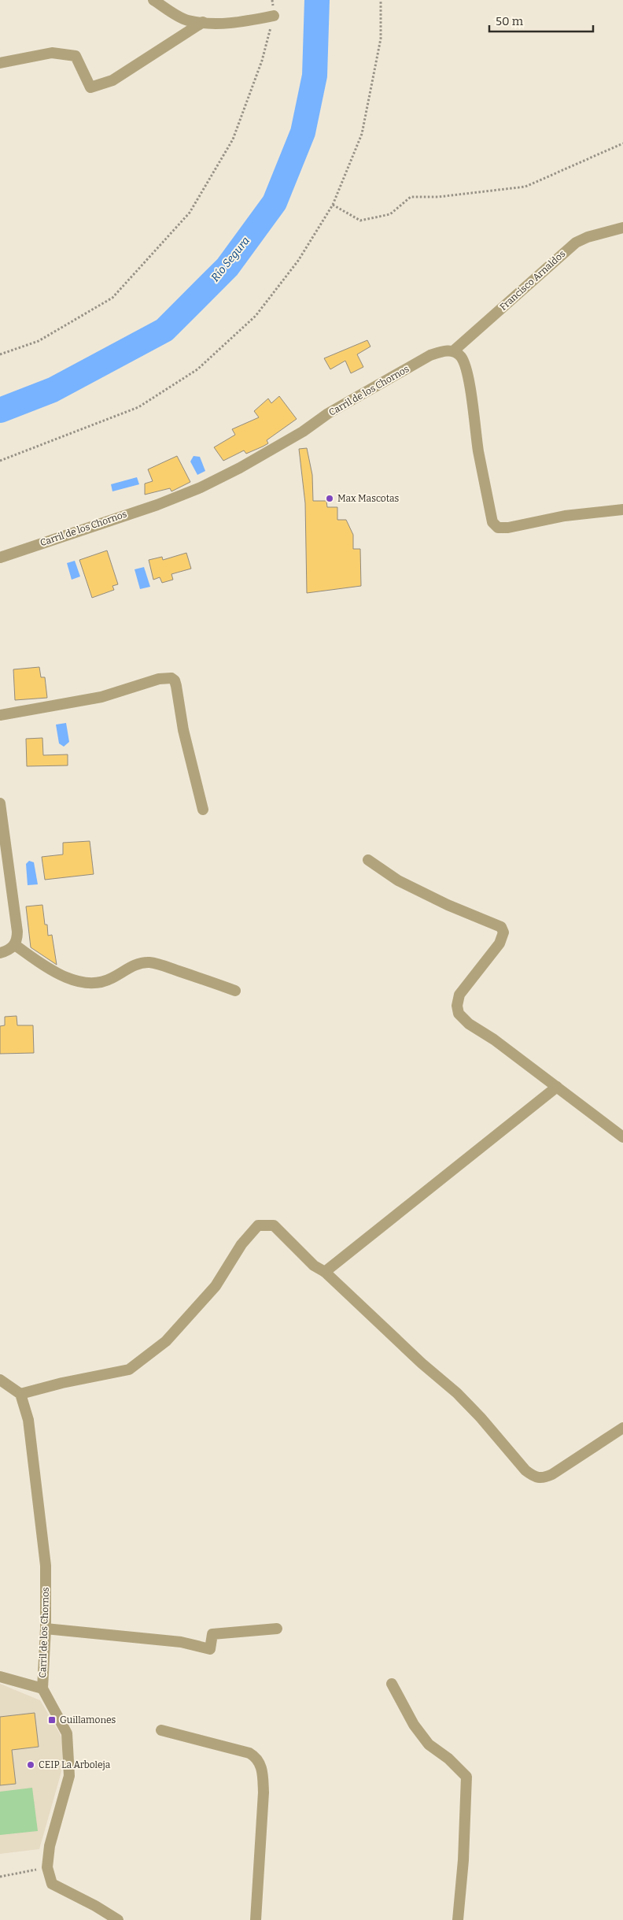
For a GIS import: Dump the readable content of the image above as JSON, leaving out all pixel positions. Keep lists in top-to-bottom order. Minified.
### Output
{"streets":{"street":["Francisco Arnaldos","Carril de los Chornos"]},"crossings":[["Francisco Arnaldos","Carril de los Chornos"]],"water":["Río Segura"],"places":{"other":["Max Mascotas","CEIP La Arboleja"],"transit":["Guillamones"]},"scale_bar":"50 m"}
